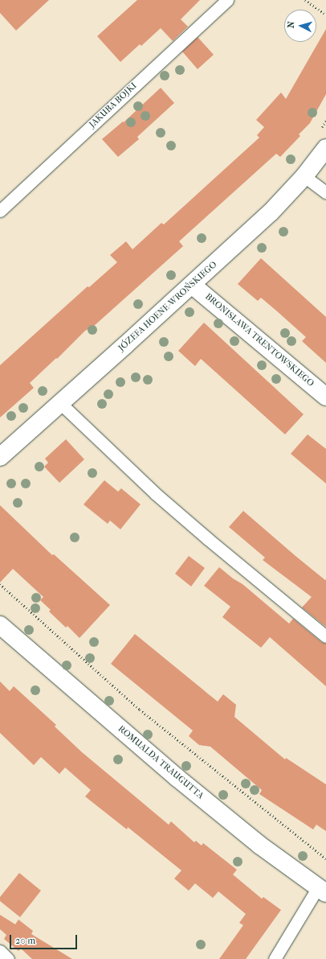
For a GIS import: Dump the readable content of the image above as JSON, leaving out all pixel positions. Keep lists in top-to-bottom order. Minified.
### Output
{"streets":{"street":["JÓZEFA HOENE-WROŃSKIEGO","BRONISŁAWA TRENTOWSKIEGO","ROMUALDA TRAUGUTTA"],"lane":["JAKUBA BOJKI"]},"crossings":[["JÓZEFA HOENE-WROŃSKIEGO","BRONISŁAWA TRENTOWSKIEGO"]],"scale_bar":"20 m","north":"left"}
